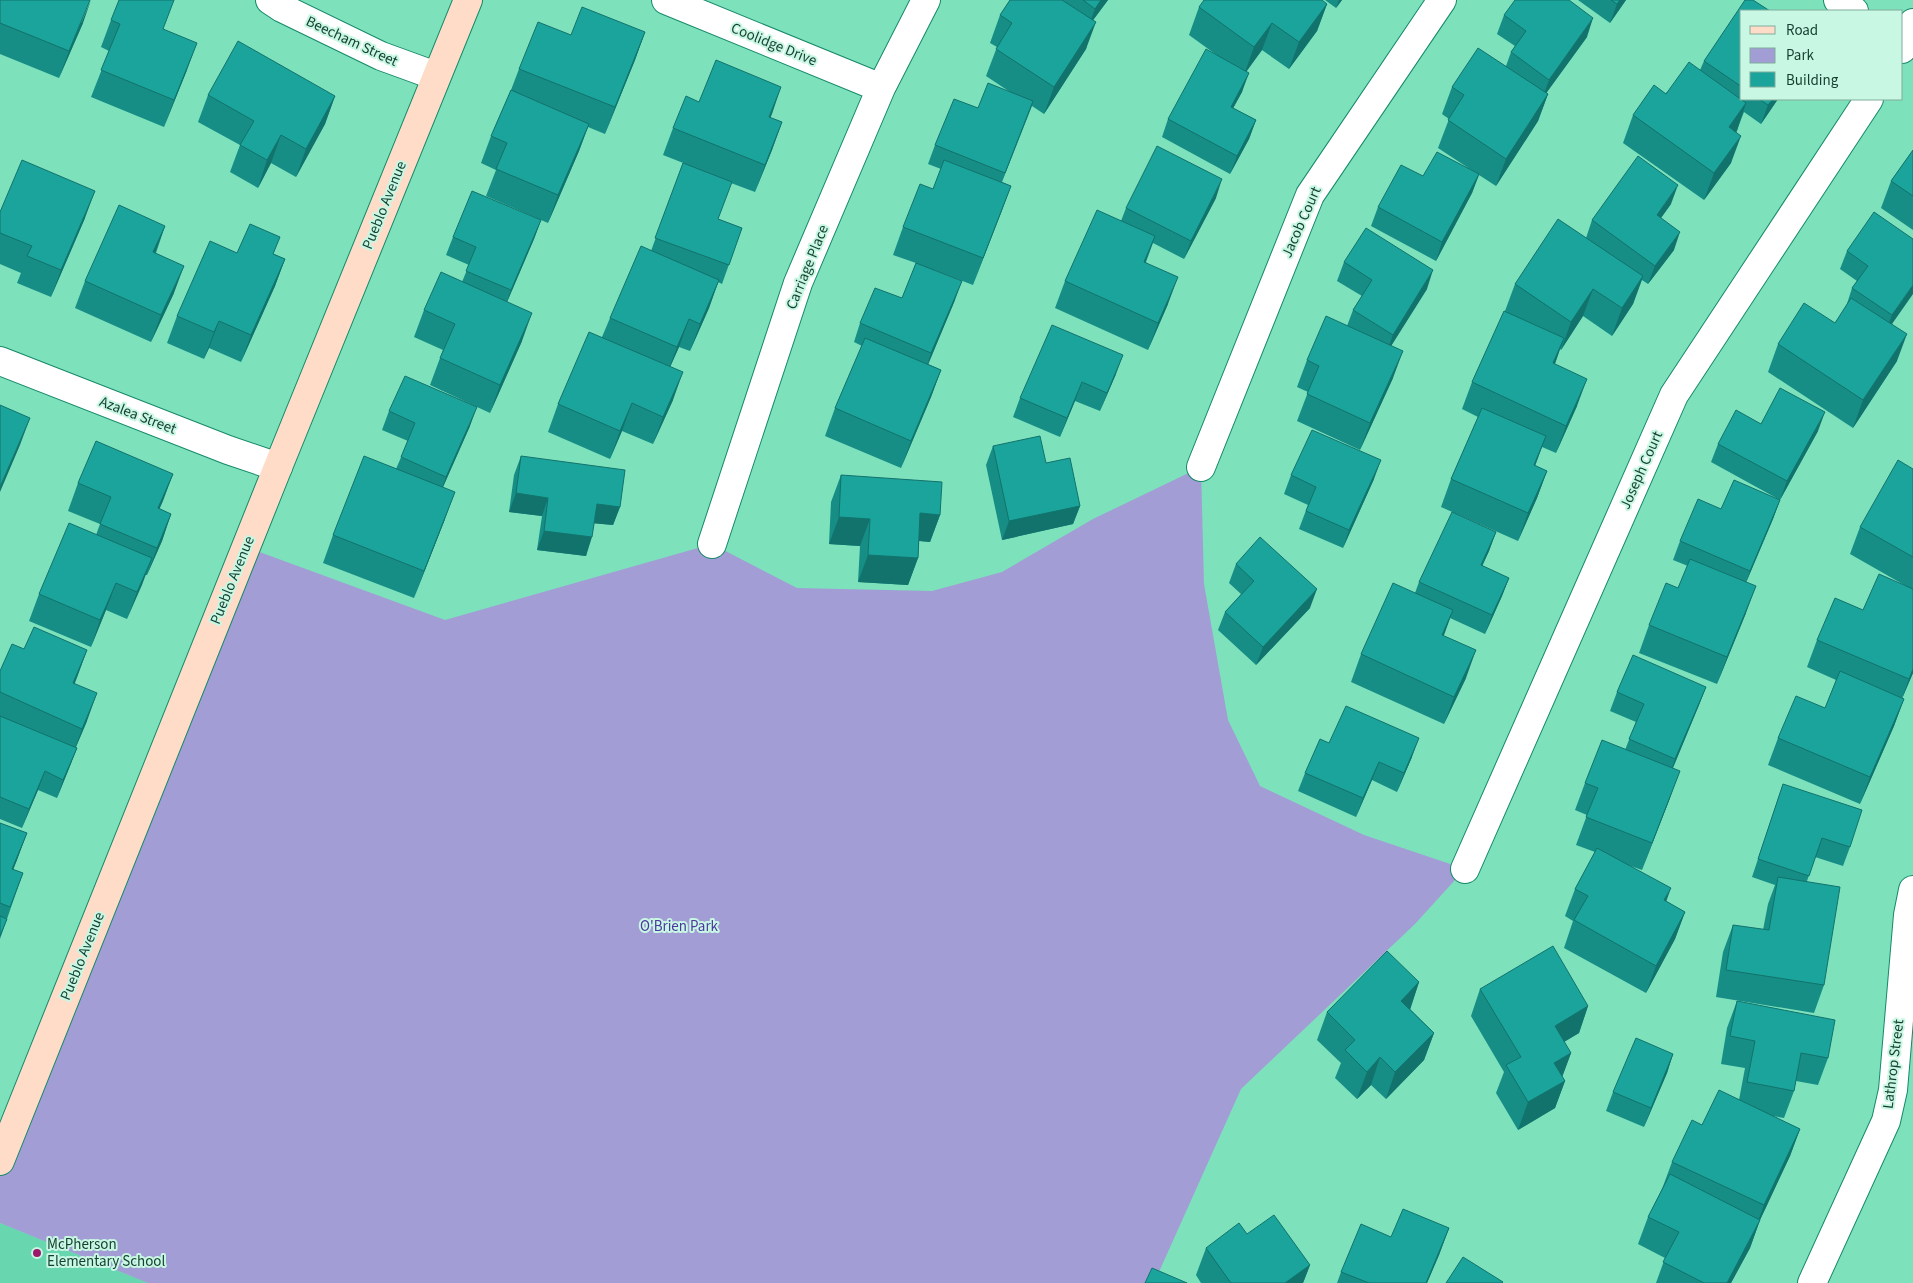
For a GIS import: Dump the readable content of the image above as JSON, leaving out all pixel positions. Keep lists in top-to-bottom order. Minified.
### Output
{"streets":{"street":["Beecham Street","Coolidge Drive","Pueblo Avenue","Jacob Court","Carriage Place","Azalea Street","Joseph Court","Lathrop Street"]},"crossings":[["Beecham Street","Pueblo Avenue"],["Coolidge Drive","Carriage Place"],["Pueblo Avenue","Azalea Street"]],"parks":["O'Brien Park"],"places":["McPherson Elementary School"],"legend":["Road","Park","Building"]}
